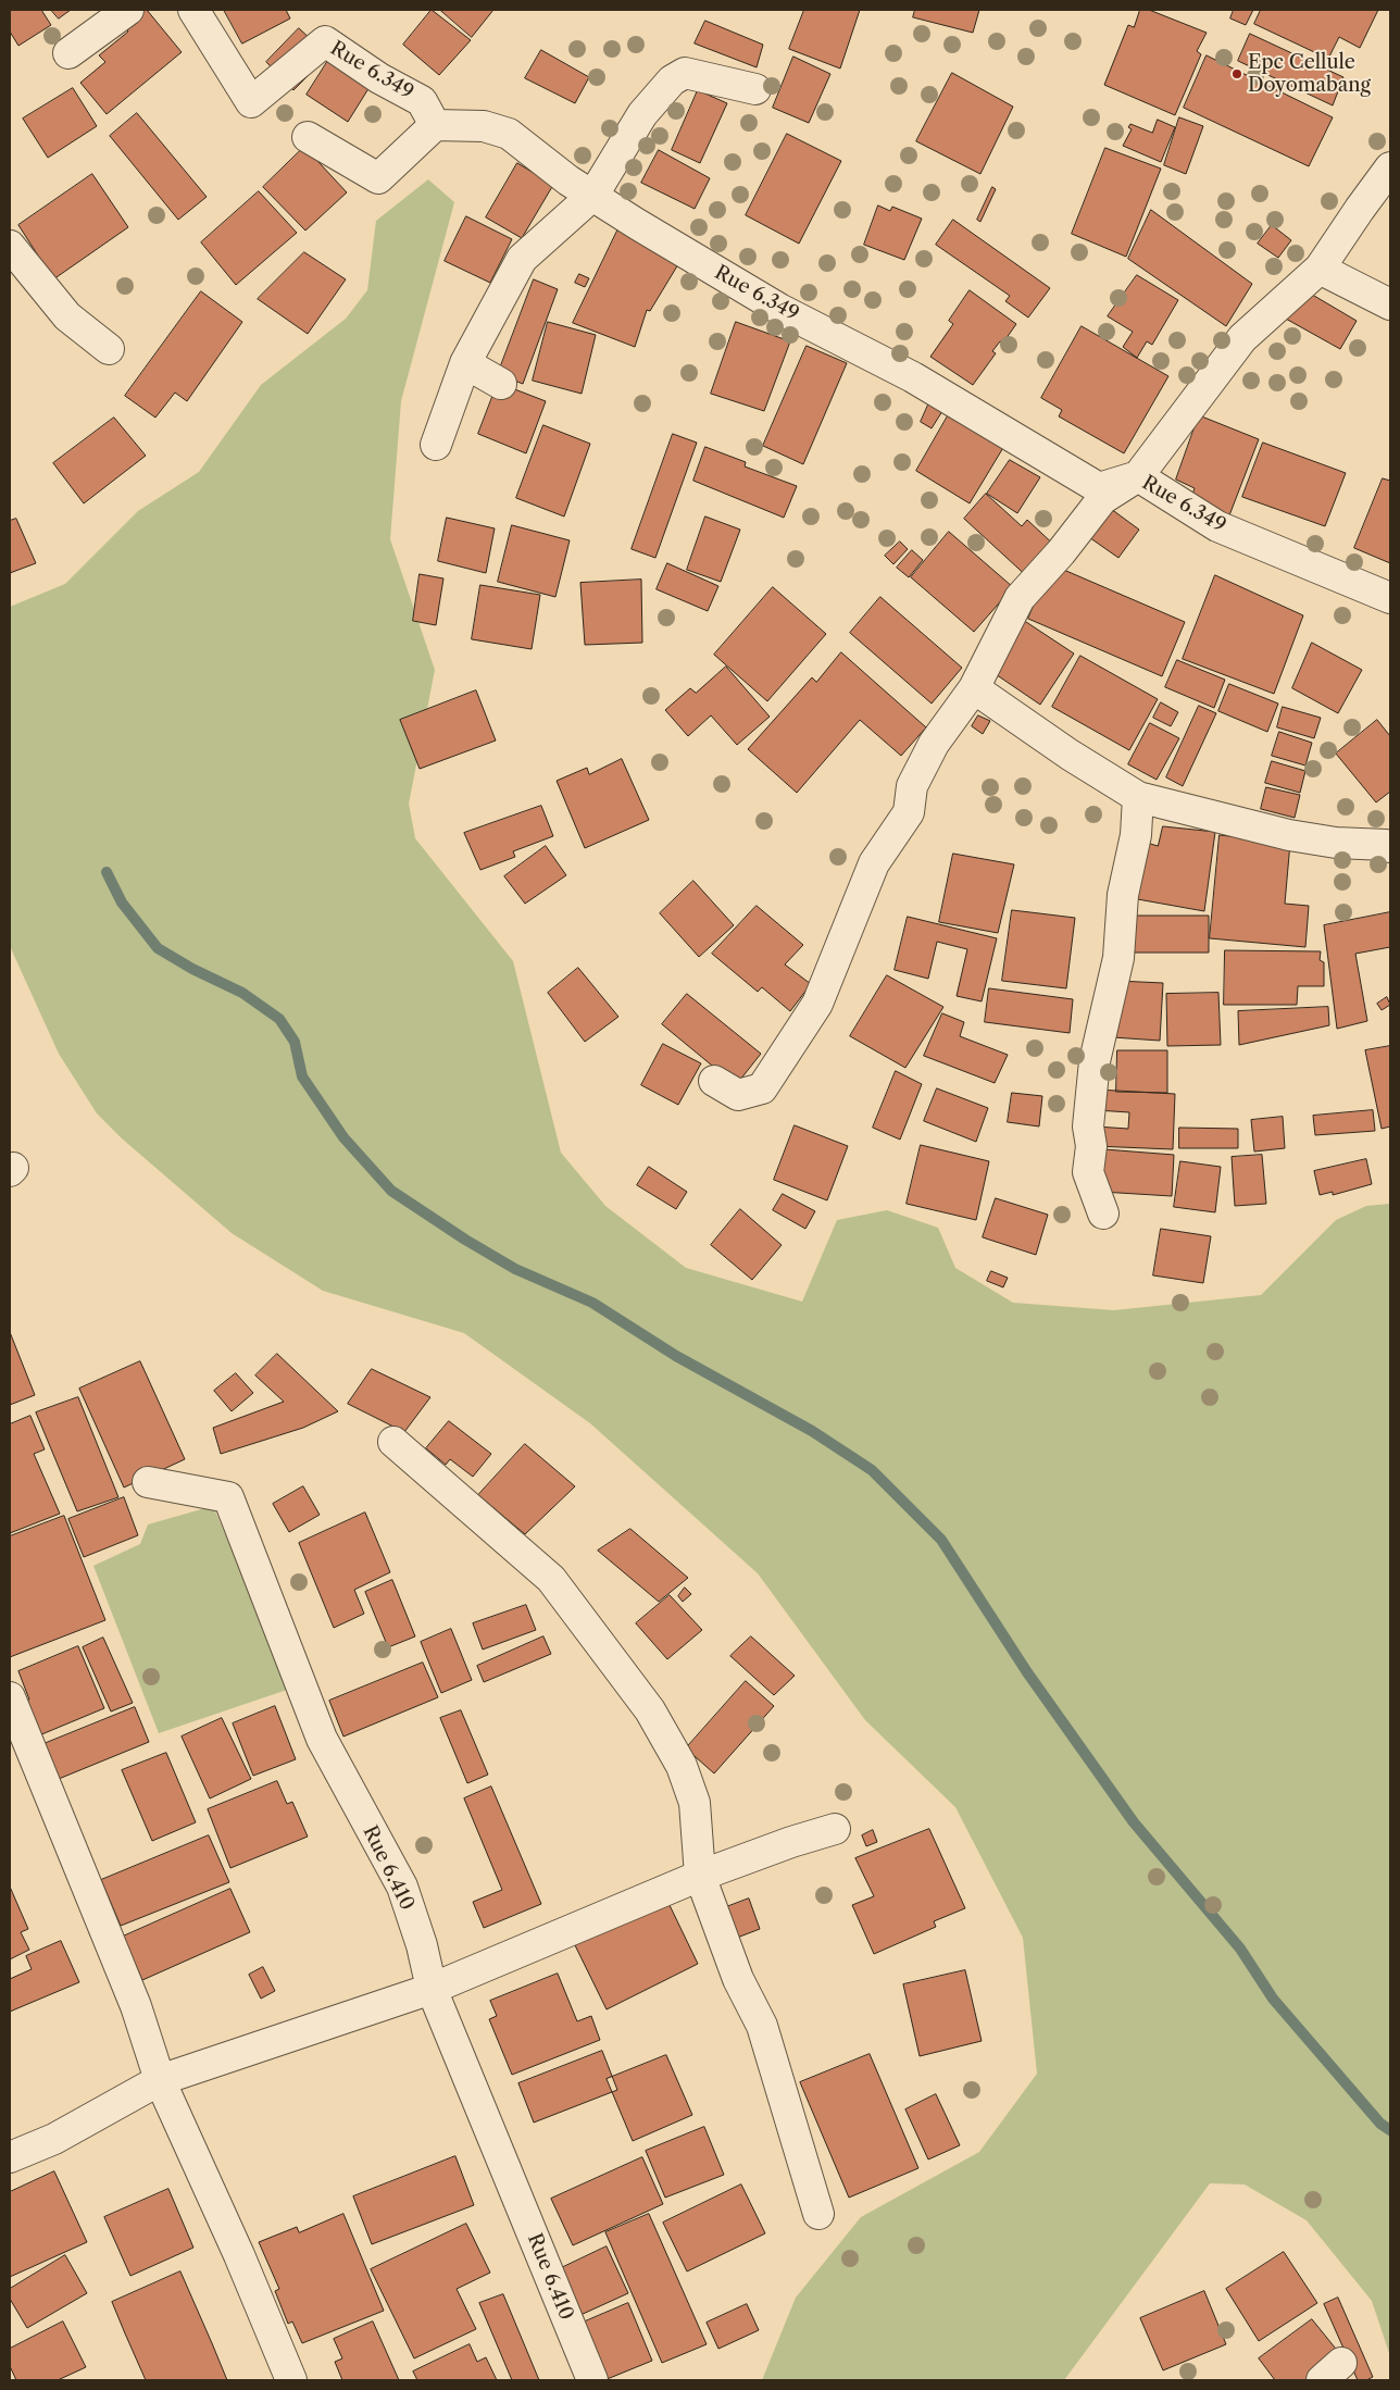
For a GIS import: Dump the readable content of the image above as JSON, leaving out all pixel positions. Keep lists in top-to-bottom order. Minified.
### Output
{"streets":{"street":["Rue 6.349","Rue 6.410"]},"places":["Epc Cellule Doyomabang"]}
